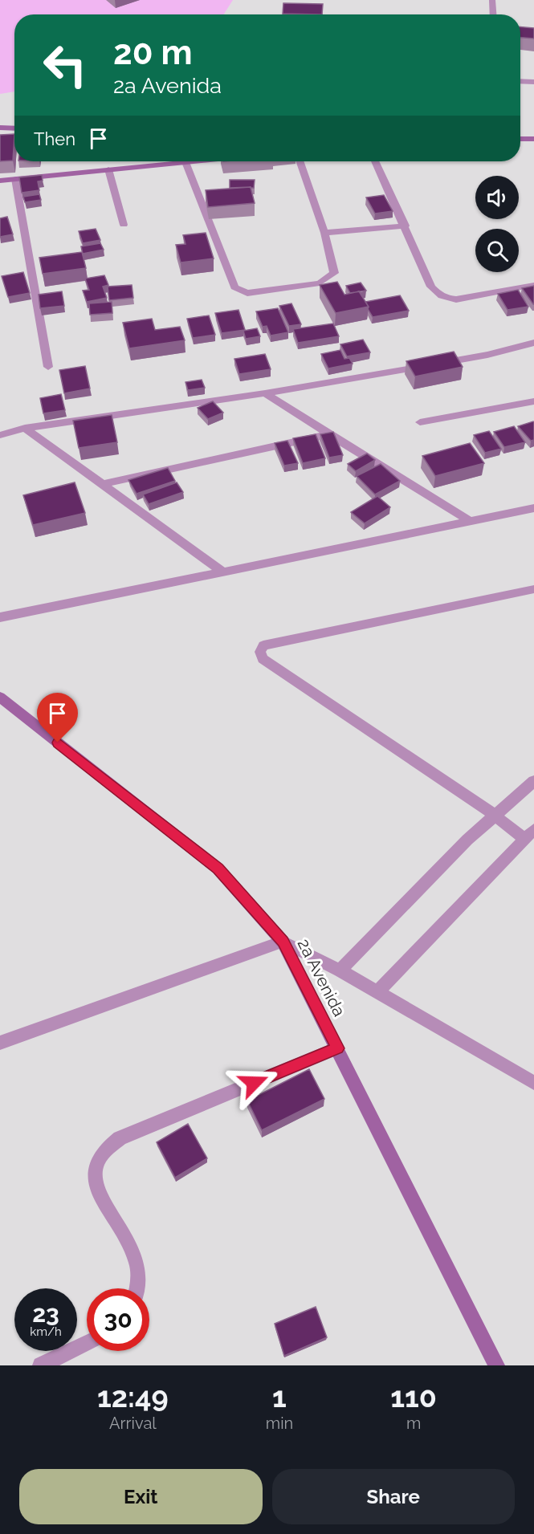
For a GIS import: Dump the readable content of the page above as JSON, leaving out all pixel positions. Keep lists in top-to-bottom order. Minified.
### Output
{"streets":{"street":["2a Avenida"]},"page":{"turn":["20 m","2a Avenida"],"then":"Then","speed":"23 km/h","limit":"30","eta":["12:49","Arrival","1","min","110","m"],"buttons":["Exit","Share"]}}
